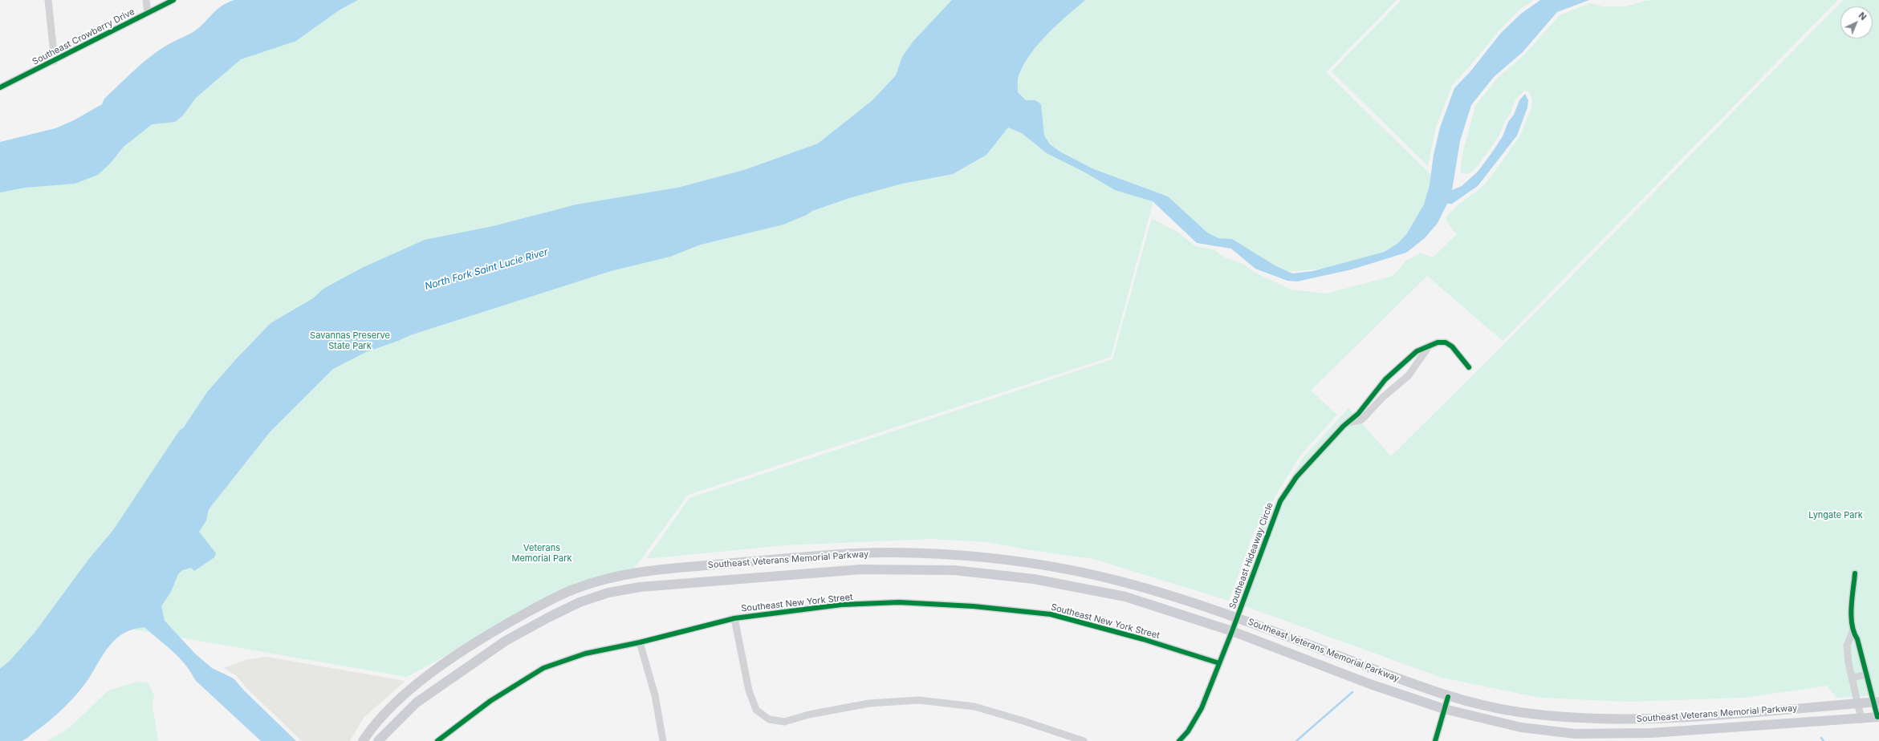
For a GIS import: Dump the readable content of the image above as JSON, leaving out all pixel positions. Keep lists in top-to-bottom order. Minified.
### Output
{"streets":{"main road":["Southeast Veterans Memorial Parkway"],"street":["Southeast Crowberry Drive","Southeast Hideaway Circle","Southeast New York Street"]},"crossings":[["Southeast Hideaway Circle","Southeast Veterans Memorial Parkway"],["Southeast Hideaway Circle","Southeast New York Street"]],"water":["North Fork Saint Lucie River"],"parks":["Savannas Preserve State Park","Lyngate Park","Veterans Memorial Park"],"north":"top right"}
